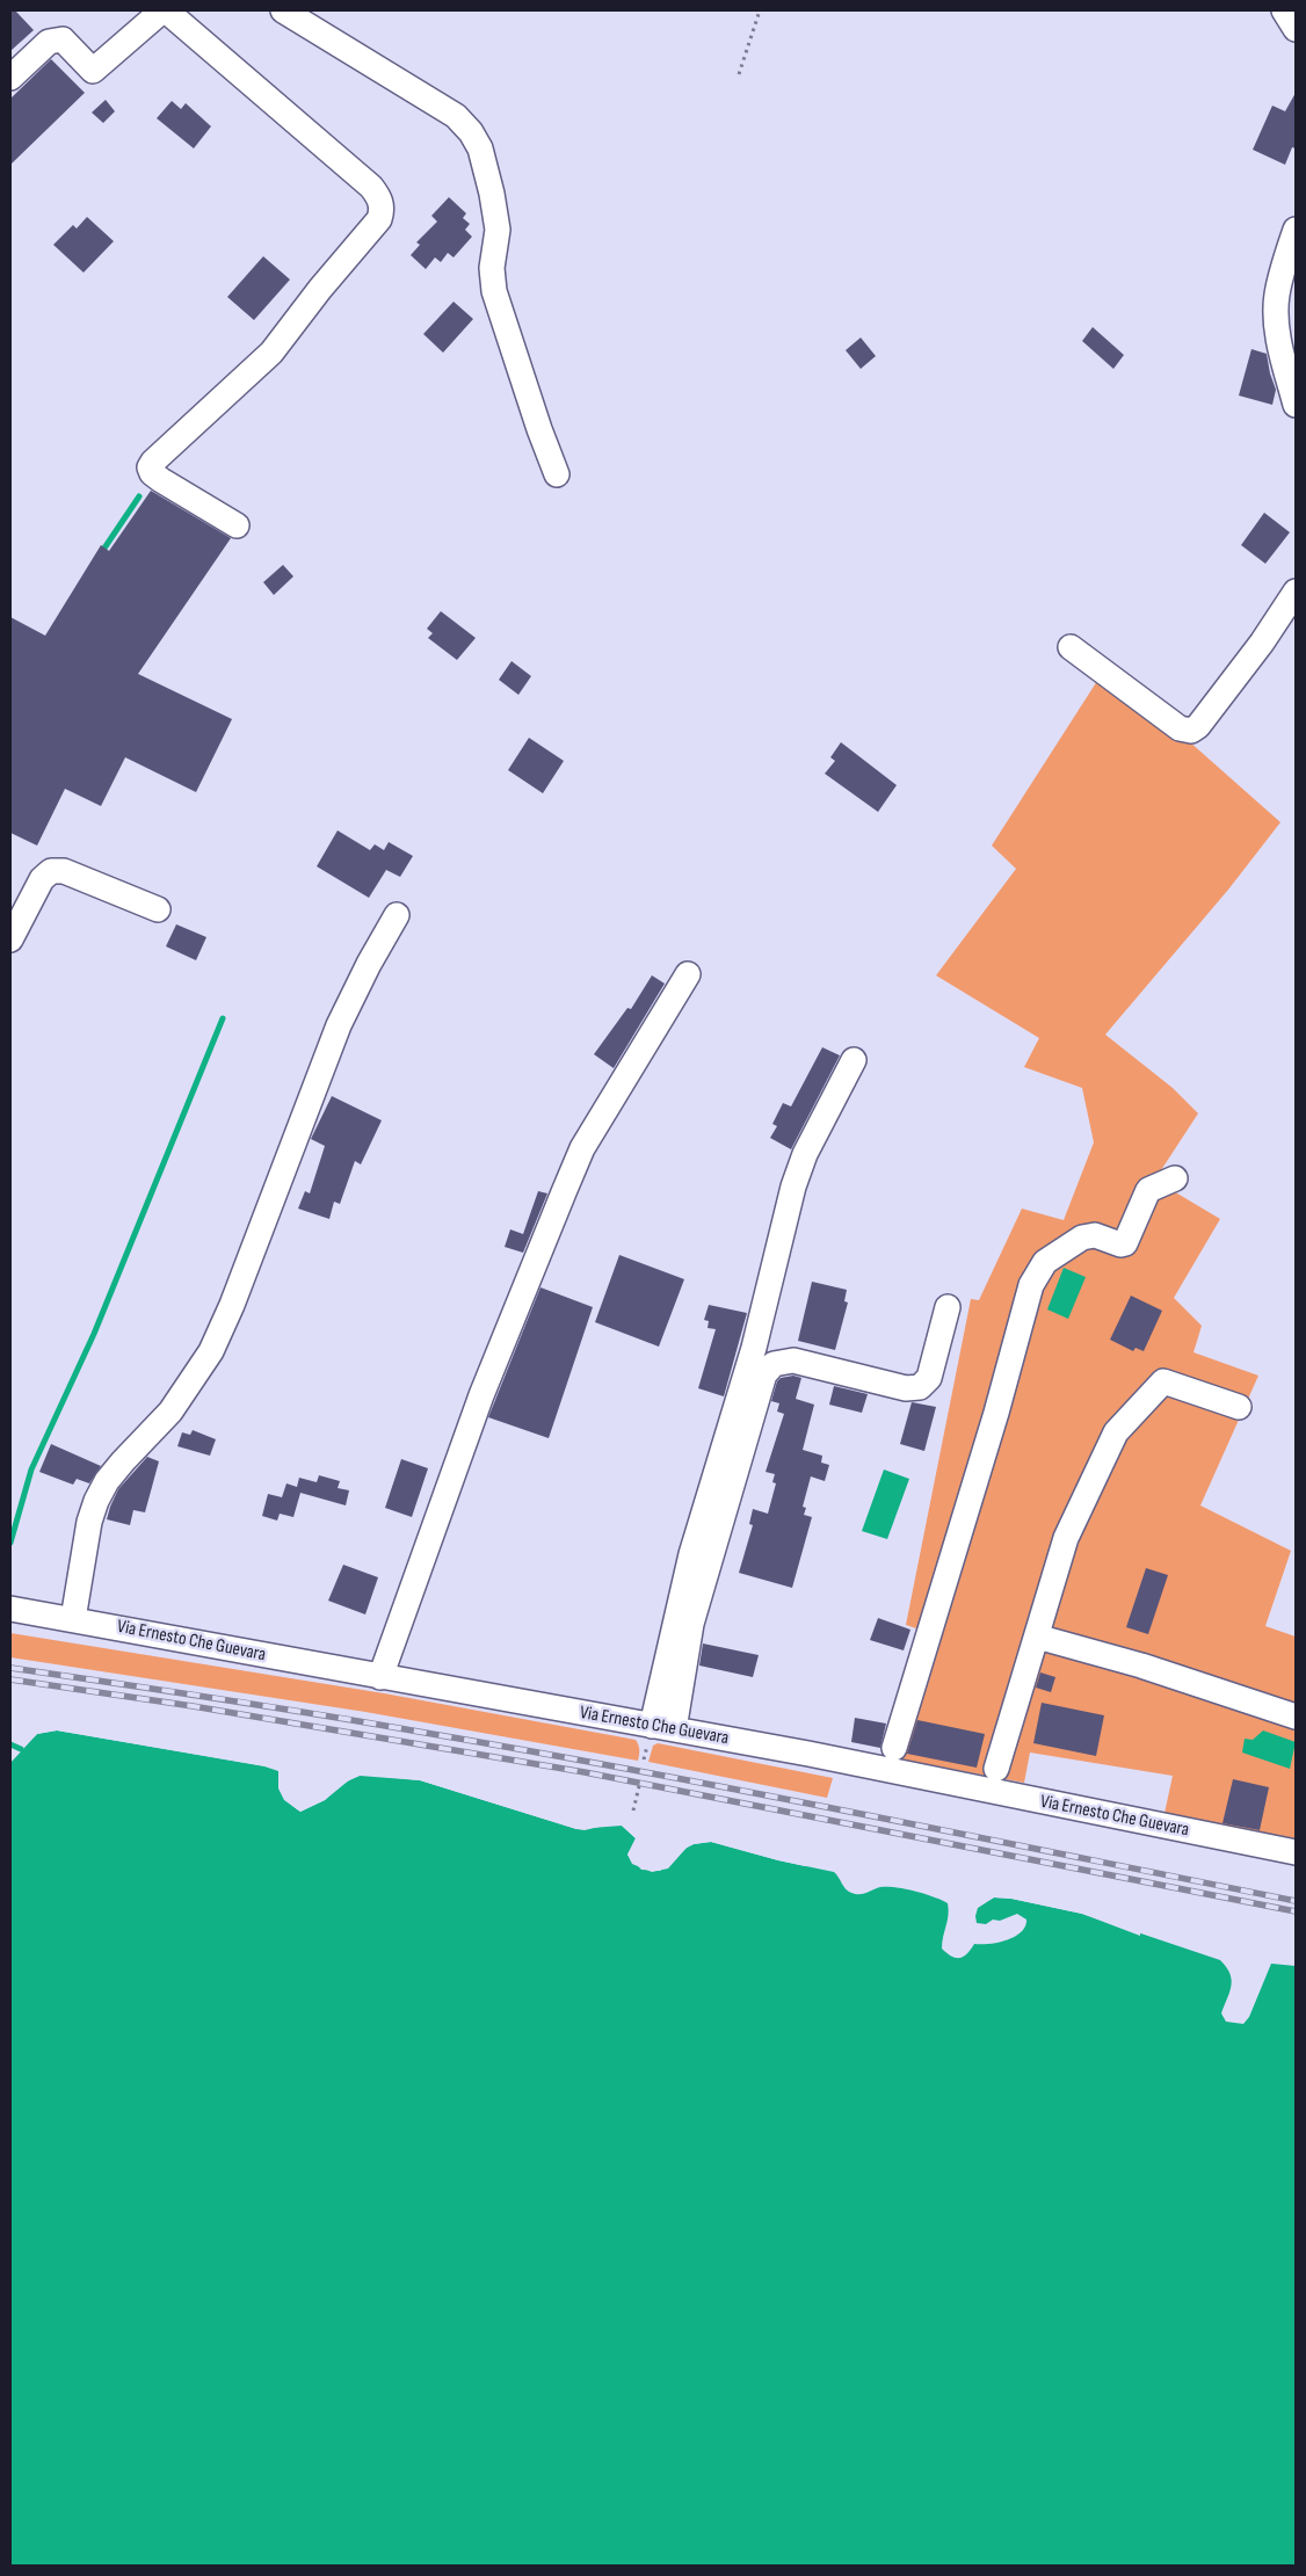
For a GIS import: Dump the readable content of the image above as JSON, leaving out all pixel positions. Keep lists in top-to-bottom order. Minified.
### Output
{"streets":{"street":["Via Ernesto Che Guevara"]}}
